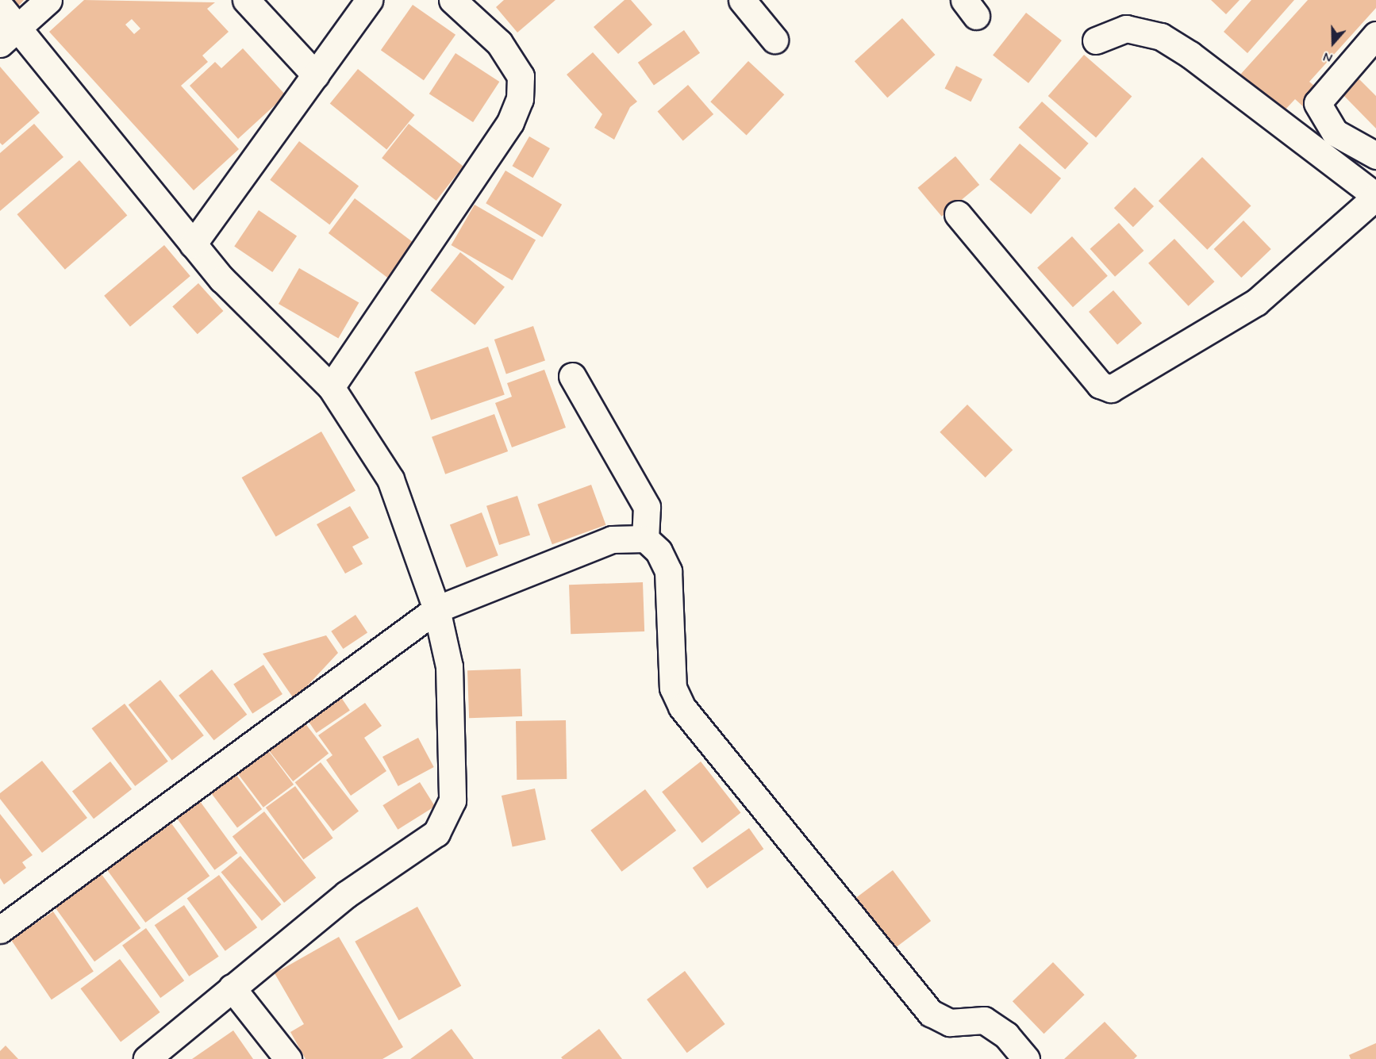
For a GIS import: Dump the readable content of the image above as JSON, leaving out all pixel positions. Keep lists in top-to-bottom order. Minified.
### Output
{"north":"bottom"}
